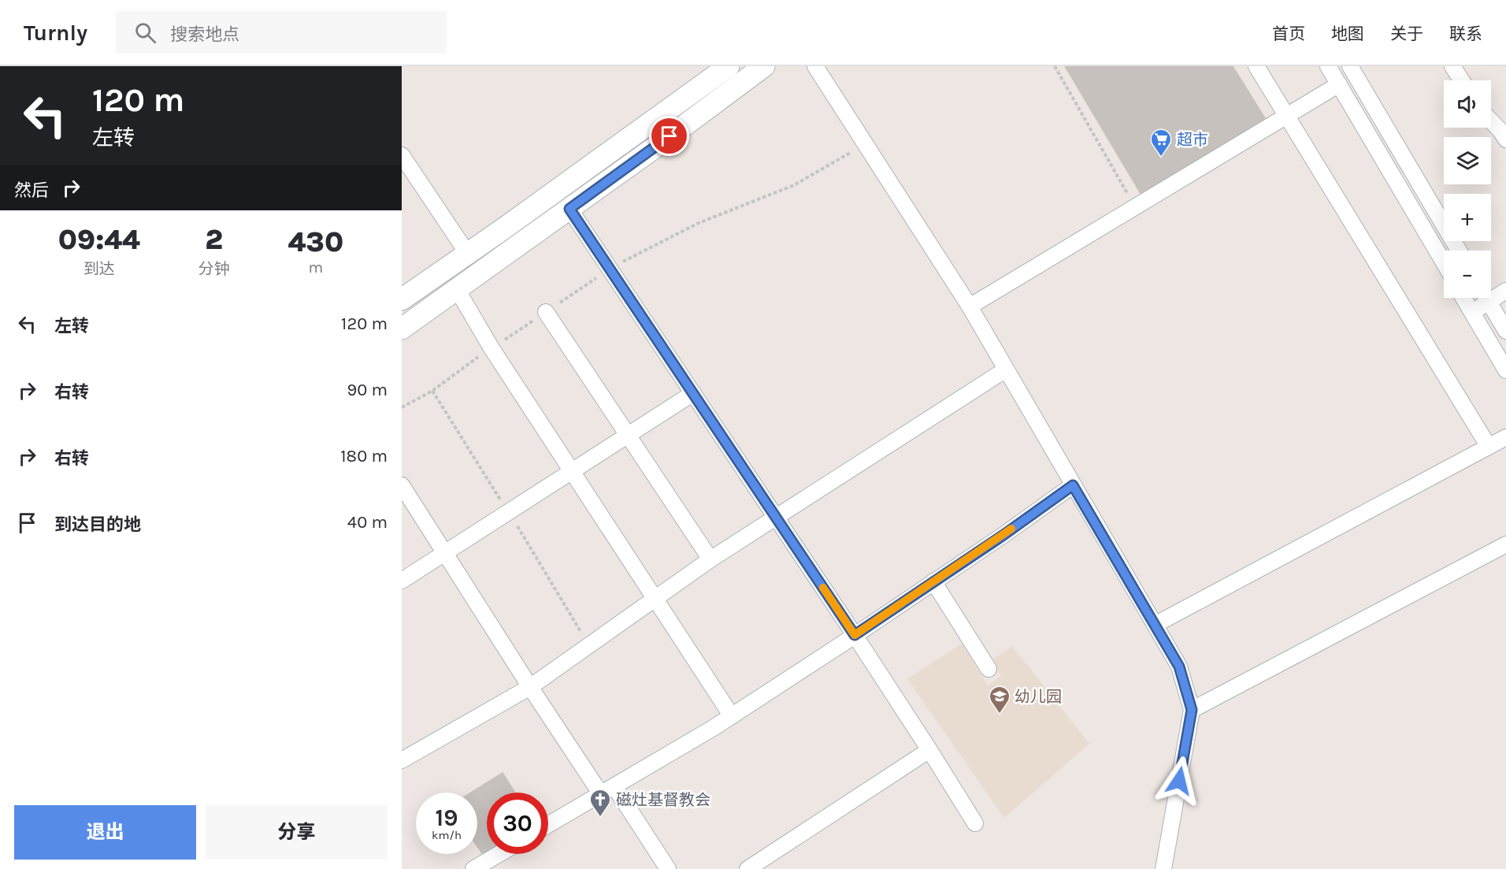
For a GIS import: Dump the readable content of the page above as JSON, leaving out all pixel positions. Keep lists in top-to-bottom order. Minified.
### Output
{"places":{"supermarket":["超市"],"school or university":["幼儿园"],"church":["磁灶基督教会"]},"page":{"header":"Turnly","search":"搜索地点","nav":["首页","地图","关于","联系"],"turn":["120 m","左转"],"map_buttons":["+","−"],"then":"然后","eta":["09:44","到达","2","分钟","430","m"],"list":[{"name":"左转","value":"120 m"},{"name":"右转","value":"90 m"},{"name":"右转","value":"180 m"},{"name":"到达目的地","value":"40 m"}],"speed":"19 km/h","limit":"30","buttons":["退出","分享"]}}
